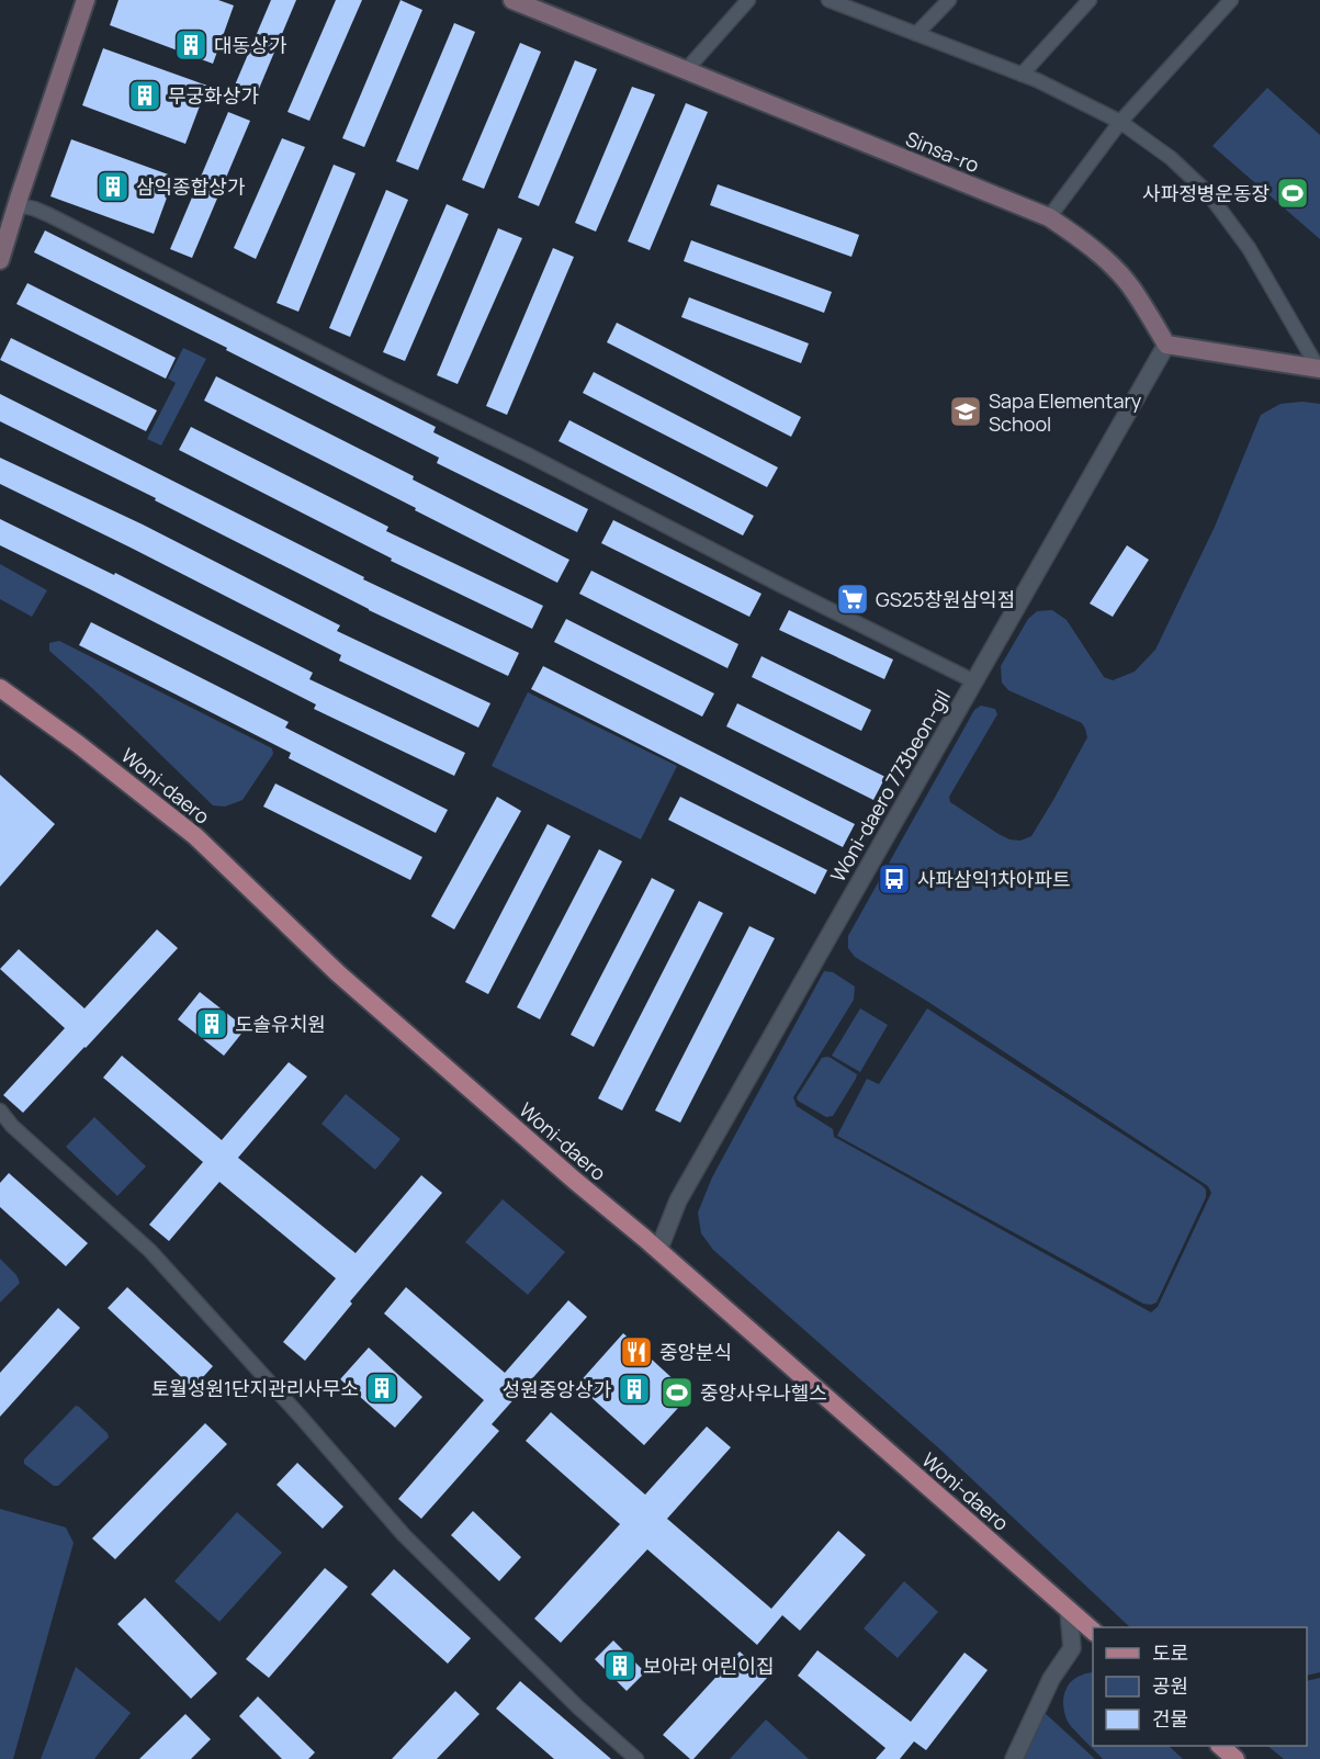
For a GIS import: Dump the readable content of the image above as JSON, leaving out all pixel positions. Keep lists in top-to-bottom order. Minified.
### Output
{"streets":{"main road":["Sinsa-ro","Woni-daero"],"street":["Woni-daero 773beon-gil"]},"crossings":[["Sinsa-ro","Woni-daero 773beon-gil"],["Woni-daero","Woni-daero 773beon-gil"]],"places":{"building":["대동상가","무궁화상가","삼익종합상가","도솔유치원","토월성원1단지관리사무소","성원중앙상가","보아라 어린이집"],"sports":["사파정병운동장","중앙사우나헬스"],"school or university":["Sapa Elementary School"],"supermarket":["GS25창원삼익점"],"bus stop":["사파삼익1차아파트"],"restaurant":["중앙분식"]},"legend":["도로","공원","건물"]}
